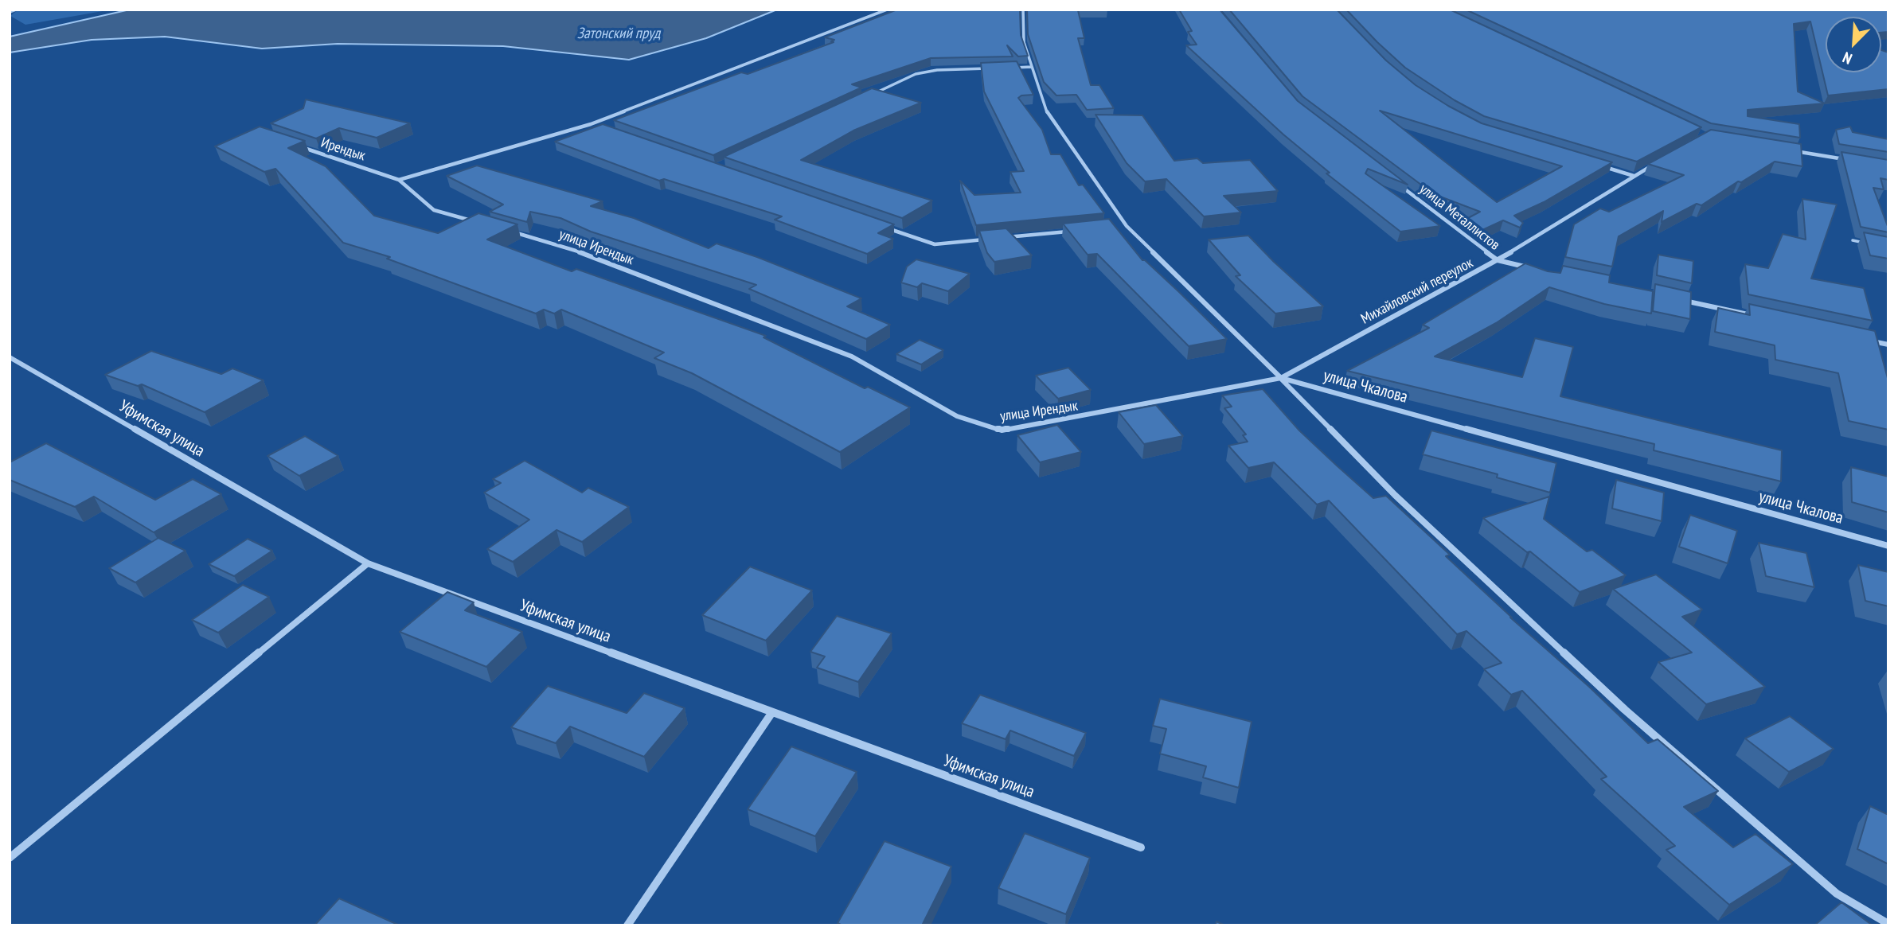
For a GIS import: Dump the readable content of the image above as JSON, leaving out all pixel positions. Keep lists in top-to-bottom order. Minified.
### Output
{"streets":{"street":["Ирендык","улица Металлистов","улица Ирендык","Михайловский переулок","улица Чкалова","Уфимская улица"]},"crossings":[["улица Металлистов","Михайловский переулок"],["улица Ирендык","Михайловский переулок"],["улица Ирендык","улица Чкалова"],["Михайловский переулок","улица Чкалова"]],"water":["Затонский пруд"],"north":"bottom left"}
